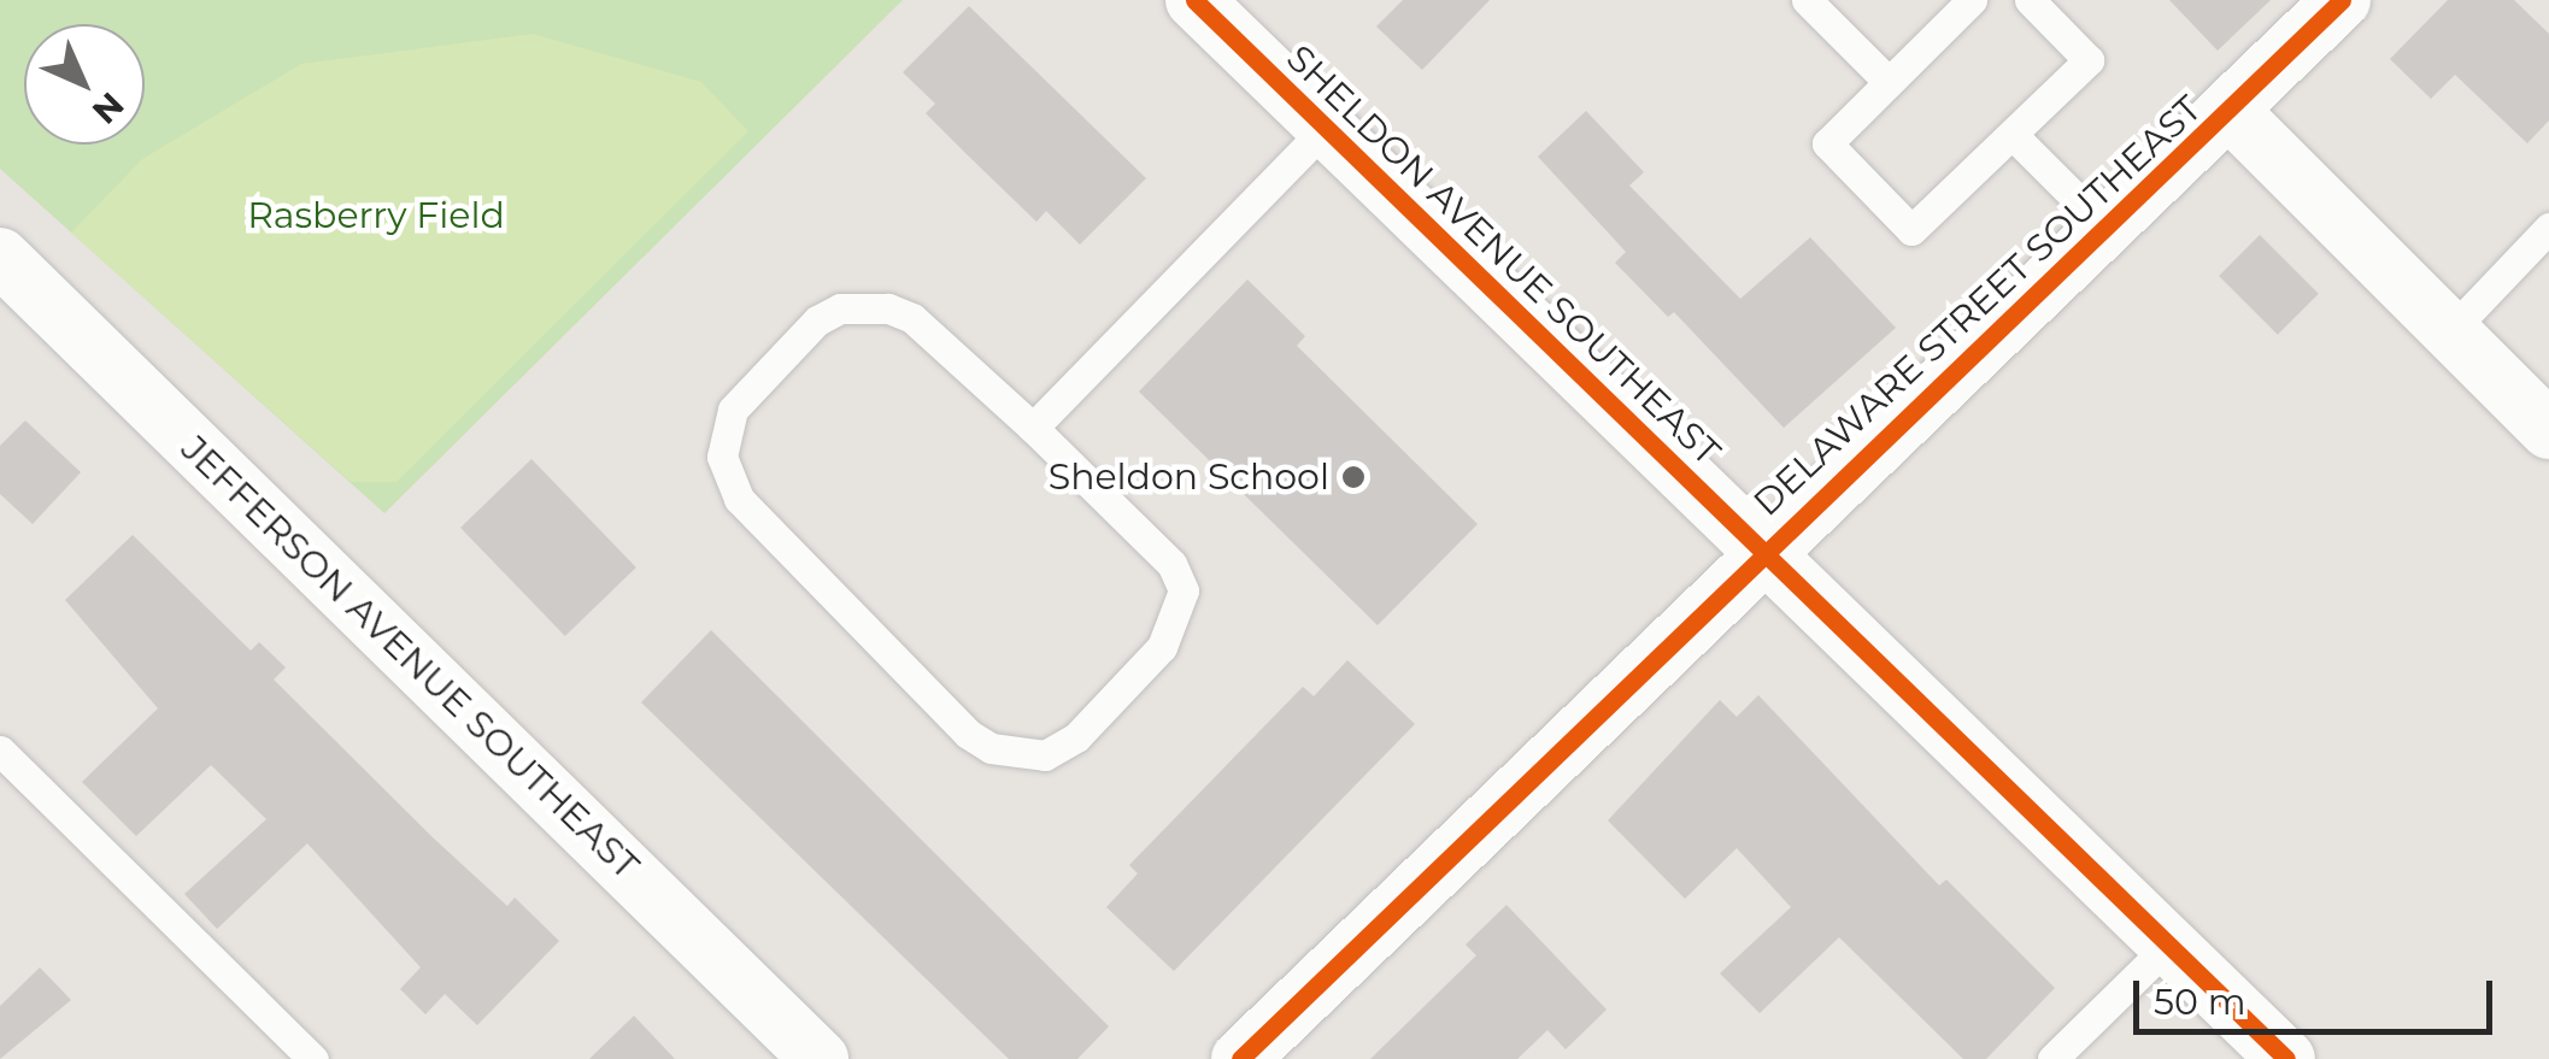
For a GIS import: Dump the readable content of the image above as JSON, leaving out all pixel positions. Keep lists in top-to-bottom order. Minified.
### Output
{"streets":{"street":["SHELDON AVENUE SOUTHEAST","DELAWARE STREET SOUTHEAST","JEFFERSON AVENUE SOUTHEAST"]},"crossings":[["SHELDON AVENUE SOUTHEAST","DELAWARE STREET SOUTHEAST"]],"parks":["Rasberry Field"],"places":["Sheldon School"],"scale_bar":"50 m","north":"bottom right"}
